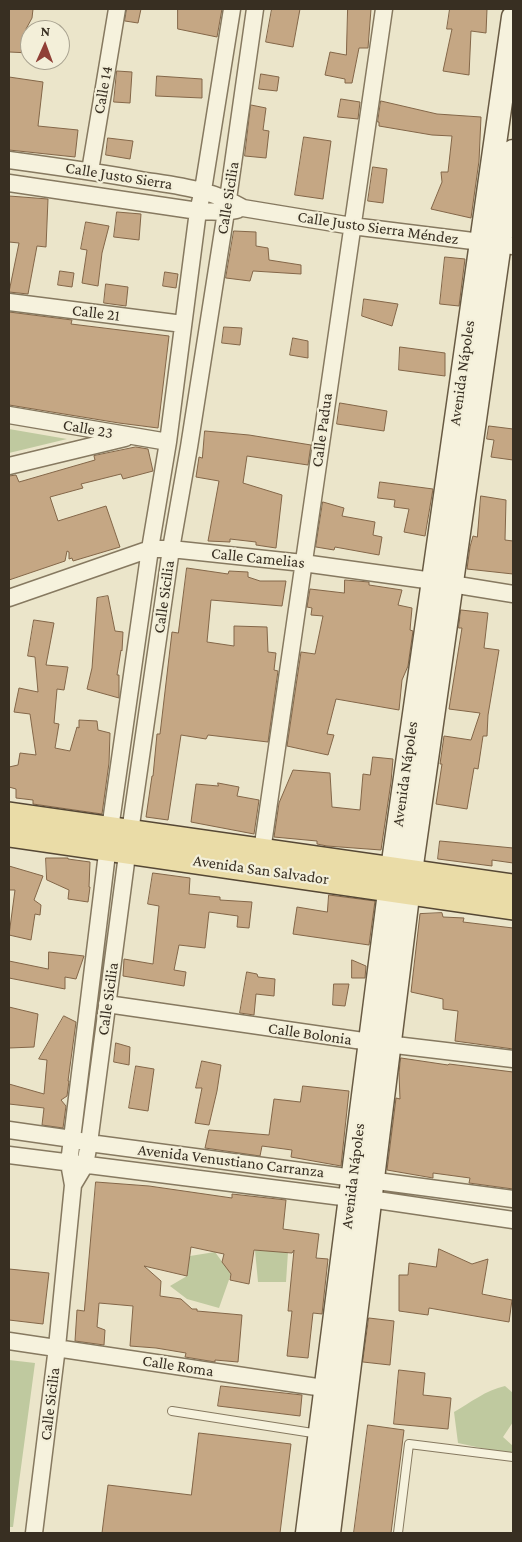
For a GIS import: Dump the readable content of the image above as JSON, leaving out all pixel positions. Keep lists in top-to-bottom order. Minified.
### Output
{"streets":{"main road":["Avenida Nápoles","Avenida San Salvador"],"street":["Calle 14","Calle Justo Sierra","Calle Sicilia","Calle Justo Sierra Méndez","Calle 21","Calle 23","Calle Padua","Calle Camelias","Calle Bolonia","Avenida Venustiano Carranza","Calle Roma"]},"crossings":[["Calle 14","Calle Justo Sierra"],["Calle Justo Sierra","Calle Sicilia"],["Calle Justo Sierra","Calle Justo Sierra Méndez"],["Calle Sicilia","Calle Justo Sierra Méndez"],["Calle Sicilia","Calle 21"],["Calle Sicilia","Calle 23"],["Calle Sicilia","Calle Camelias"],["Calle Sicilia","Avenida San Salvador"],["Calle Sicilia","Calle Bolonia"],["Calle Sicilia","Avenida Venustiano Carranza"],["Calle Sicilia","Calle Roma"],["Calle Justo Sierra Méndez","Avenida Nápoles"],["Calle Justo Sierra Méndez","Calle Padua"],["Avenida Nápoles","Calle Camelias"],["Avenida Nápoles","Avenida San Salvador"],["Avenida Nápoles","Calle Bolonia"],["Avenida Nápoles","Avenida Venustiano Carranza"],["Avenida Nápoles","Calle Roma"],["Calle Padua","Calle Camelias"],["Calle Padua","Avenida San Salvador"]],"north":"top"}
